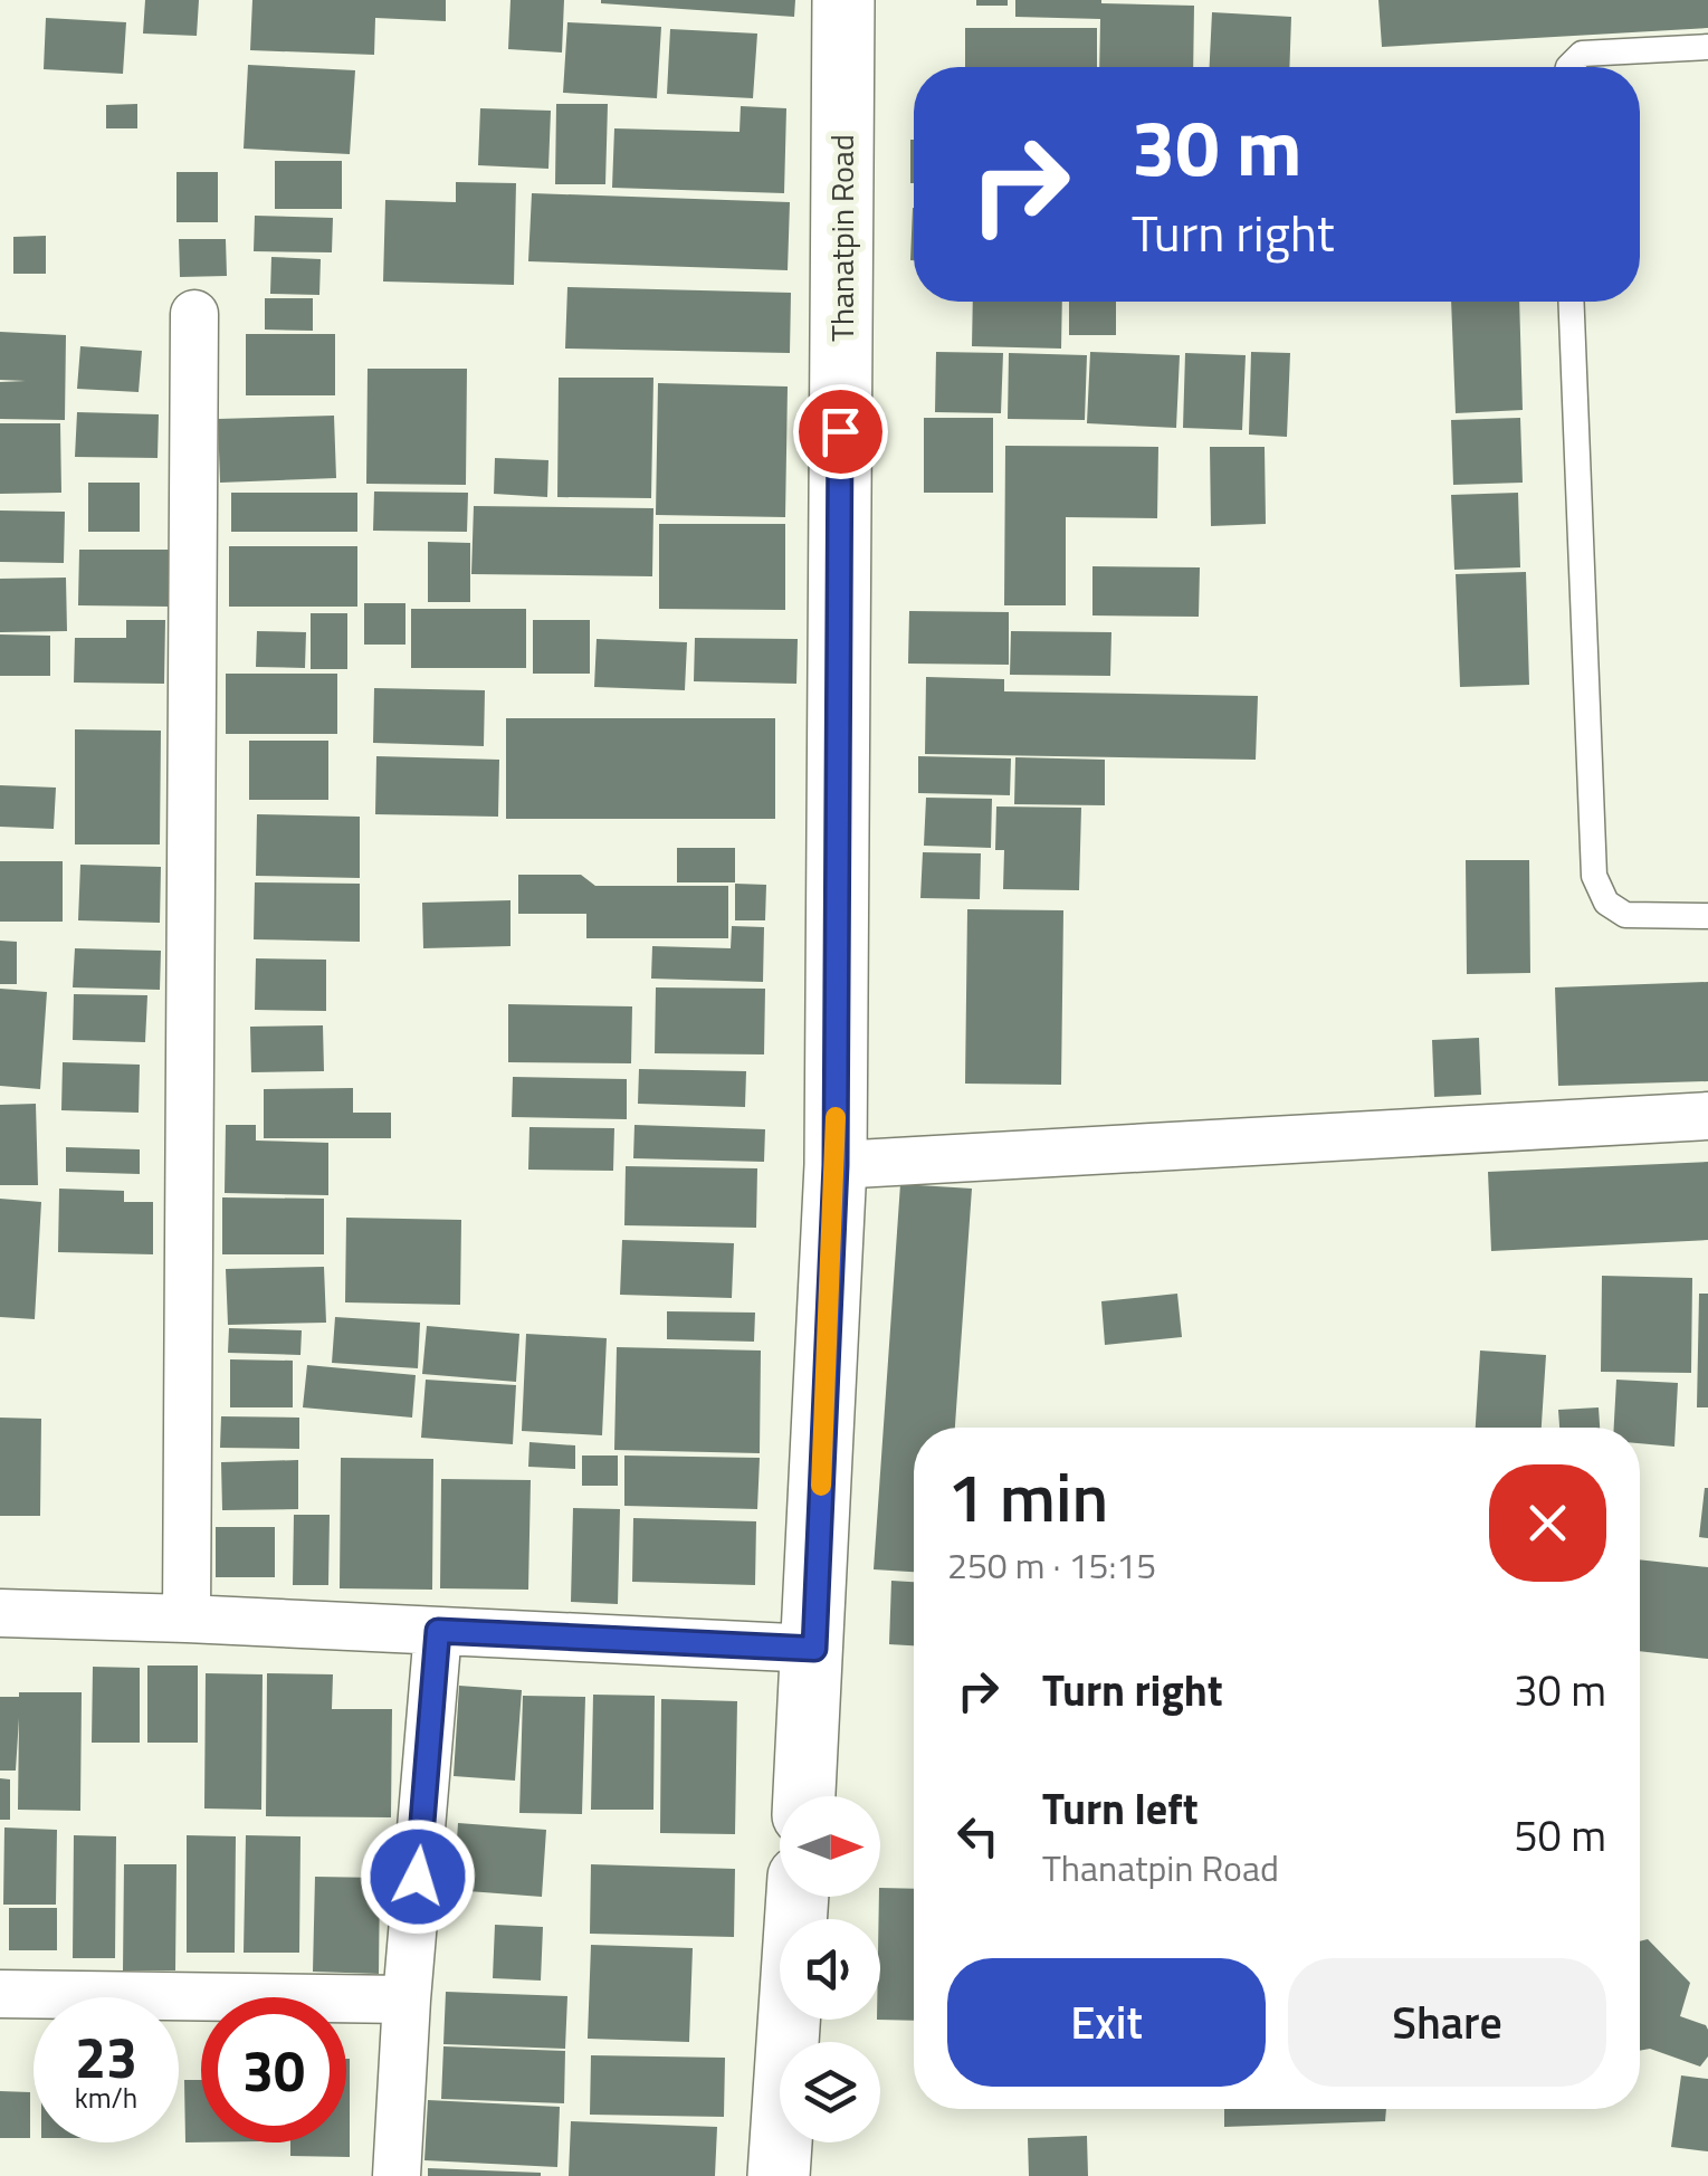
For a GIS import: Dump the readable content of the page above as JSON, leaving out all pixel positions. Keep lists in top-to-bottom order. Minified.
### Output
{"streets":{"main road":["Thanatpin Road"]},"north":"right","page":{"turn":["30 m","Turn right"],"heading":["1 min","250 m · 15:15"],"list":[{"name":"Turn right","value":"30 m"},{"name":"Turn left","note":"Thanatpin Road","value":"50 m"}],"buttons":["Exit","Share"],"speed":"23 km/h","limit":"30"}}
